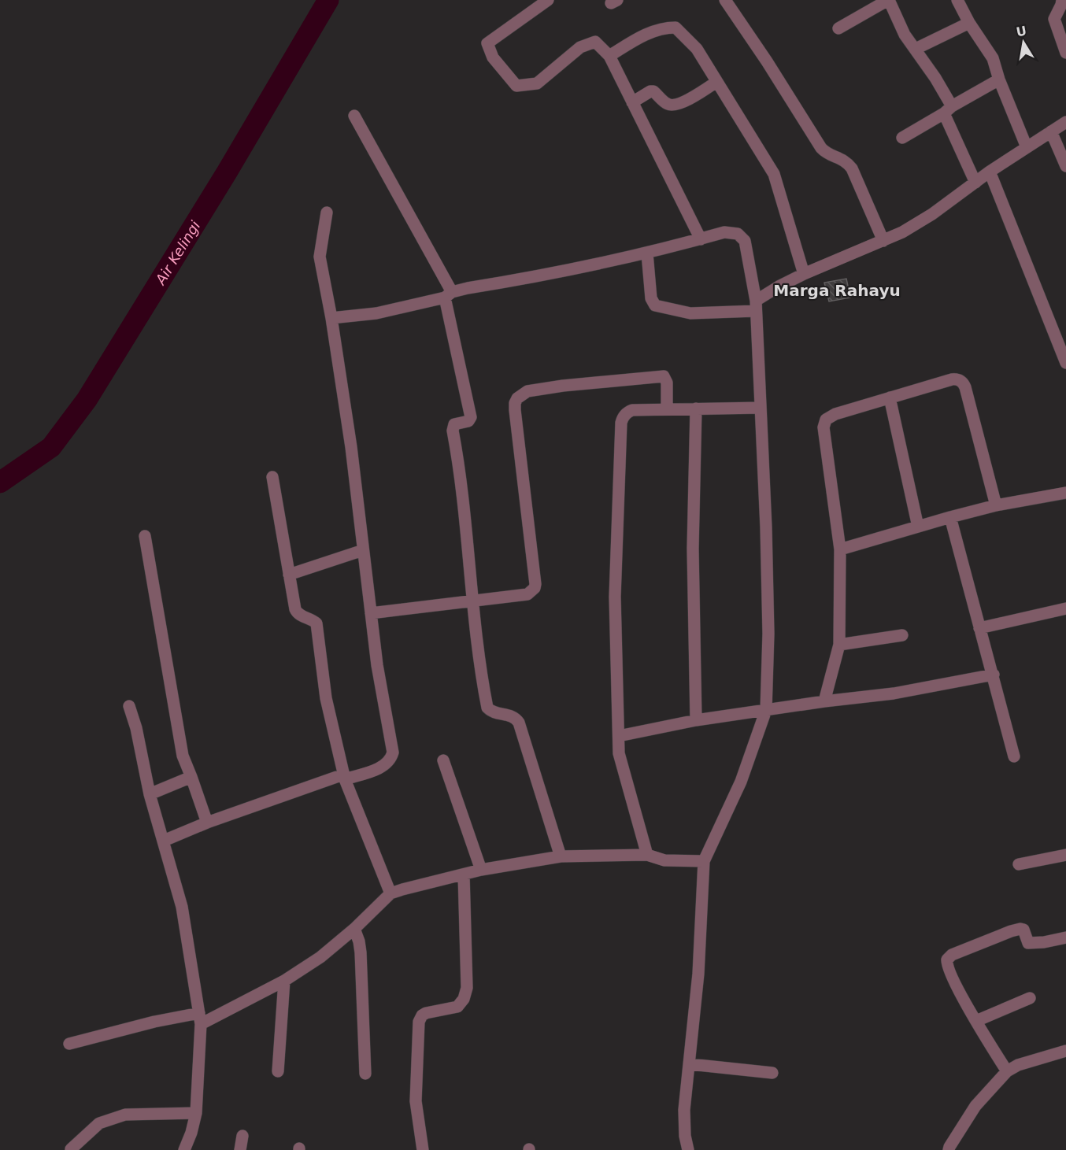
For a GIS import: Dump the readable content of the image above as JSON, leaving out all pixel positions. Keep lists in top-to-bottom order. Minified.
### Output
{"districts":["Marga Rahayu"],"water":["Air Kelingi"],"north":"top"}
